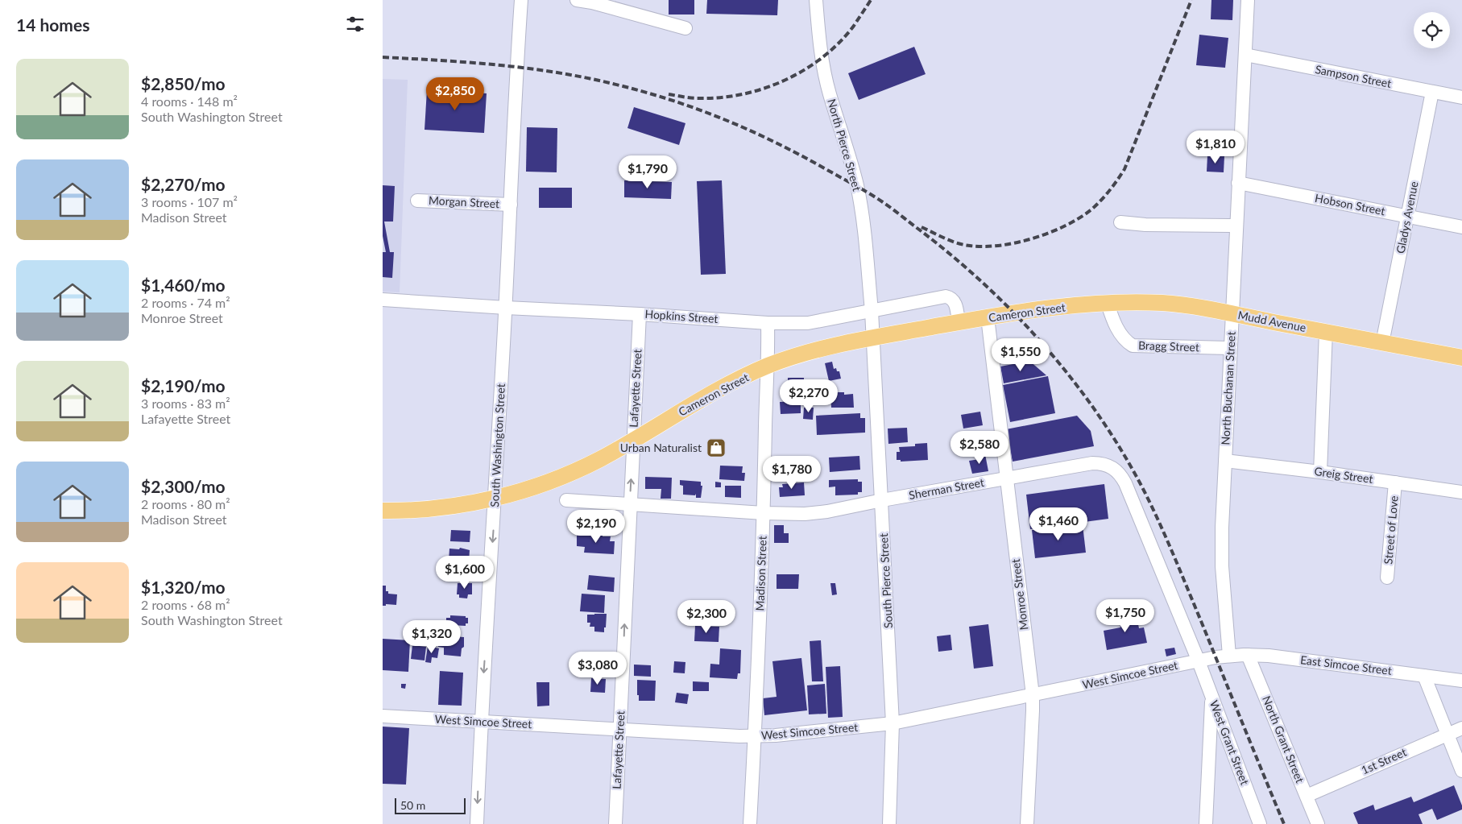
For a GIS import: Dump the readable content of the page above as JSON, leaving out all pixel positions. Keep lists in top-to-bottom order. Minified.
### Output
{"streets":{"main road":["Cameron Street","Mudd Avenue"],"street":["Sampson Street","North Pierce Street","Morgan Street","Hobson Street","Gladys Avenue","Hopkins Street","Bragg Street","Lafayette Street","North Buchanan Street","South Washington Street","Greig Street","Sherman Street","Street of Love","Madison Street","South Pierce Street","Monroe Street","East Simcoe Street","West Simcoe Street","North Grant Street","West Grant Street","1st Street"]},"crossings":[["Sampson Street","Gladys Avenue"],["Sampson Street","North Buchanan Street"],["North Pierce Street","Cameron Street"],["North Pierce Street","Hopkins Street"],["North Pierce Street","South Pierce Street"],["Morgan Street","South Washington Street"],["Hobson Street","Gladys Avenue"],["Hobson Street","North Buchanan Street"],["Gladys Avenue","Mudd Avenue"],["Cameron Street","Hopkins Street"],["Cameron Street","Mudd Avenue"],["Cameron Street","Lafayette Street"],["Cameron Street","South Washington Street"],["Cameron Street","Madison Street"],["Cameron Street","South Pierce Street"],["Cameron Street","Monroe Street"],["Hopkins Street","Lafayette Street"],["Hopkins Street","South Washington Street"],["Hopkins Street","Madison Street"],["Mudd Avenue","Bragg Street"],["Mudd Avenue","North Buchanan Street"],["Bragg Street","North Buchanan Street"],["Lafayette Street","Sherman Street"],["Lafayette Street","West Simcoe Street"],["North Buchanan Street","Greig Street"],["North Buchanan Street","East Simcoe Street"],["North Buchanan Street","West Simcoe Street"],["South Washington Street","West Simcoe Street"],["Greig Street","Street of Love"],["Sherman Street","Madison Street"],["Sherman Street","South Pierce Street"],["Sherman Street","Monroe Street"],["Sherman Street","West Simcoe Street"],["Sherman Street","West Grant Street"],["Madison Street","West Simcoe Street"],["South Pierce Street","West Simcoe Street"],["Monroe Street","West Simcoe Street"],["East Simcoe Street","West Simcoe Street"],["East Simcoe Street","North Grant Street"],["West Simcoe Street","West Grant Street"],["North Grant Street","1st Street"]],"one_way":["Lafayette Street","South Washington Street"],"places":{"shop":["Urban Naturalist"]},"scale_bar":"50 m","page":{"heading":"14 homes","list":[{"name":"$2,850/mo","note":"4 rooms · 148 m² · South Washington Street"},{"name":"$2,270/mo","note":"3 rooms · 107 m² · Madison Street"},{"name":"$1,460/mo","note":"2 rooms · 74 m² · Monroe Street"},{"name":"$2,190/mo","note":"3 rooms · 83 m² · Lafayette Street"},{"name":"$2,300/mo","note":"2 rooms · 80 m² · Madison Street"},{"name":"$1,320/mo","note":"2 rooms · 68 m² · South Washington Street"}],"price":["$2,850","$1,810","$1,790","$1,550","$2,270","$2,580","$1,780","$1,460","$2,190","$1,600","$1,750","$2,300","$1,320","$3,080"],"scale":"50 m"}}
